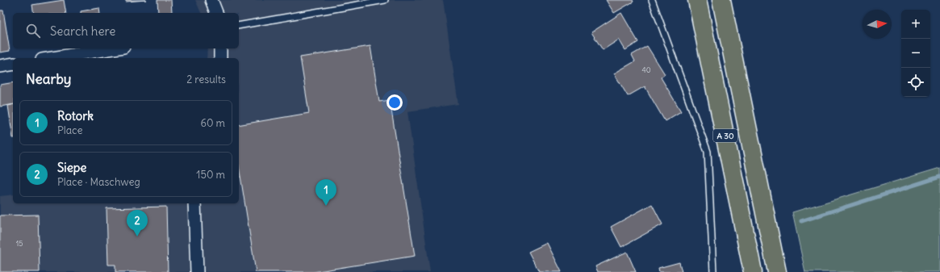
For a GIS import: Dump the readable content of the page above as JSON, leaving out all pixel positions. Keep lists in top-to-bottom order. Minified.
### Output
{"streets":{"highway":["A 30"]},"house_numbers":["40","15"],"north":"right","page":{"map_buttons":["+","−"],"search":"Search here","heading":["Nearby","2 results"],"list":[{"mark":"1","name":"Rotork","note":"Place","value":"60 m"},{"mark":"2","name":"Siepe","note":"Place · Maschweg","value":"150 m"}],"pins":["1","2"]}}
